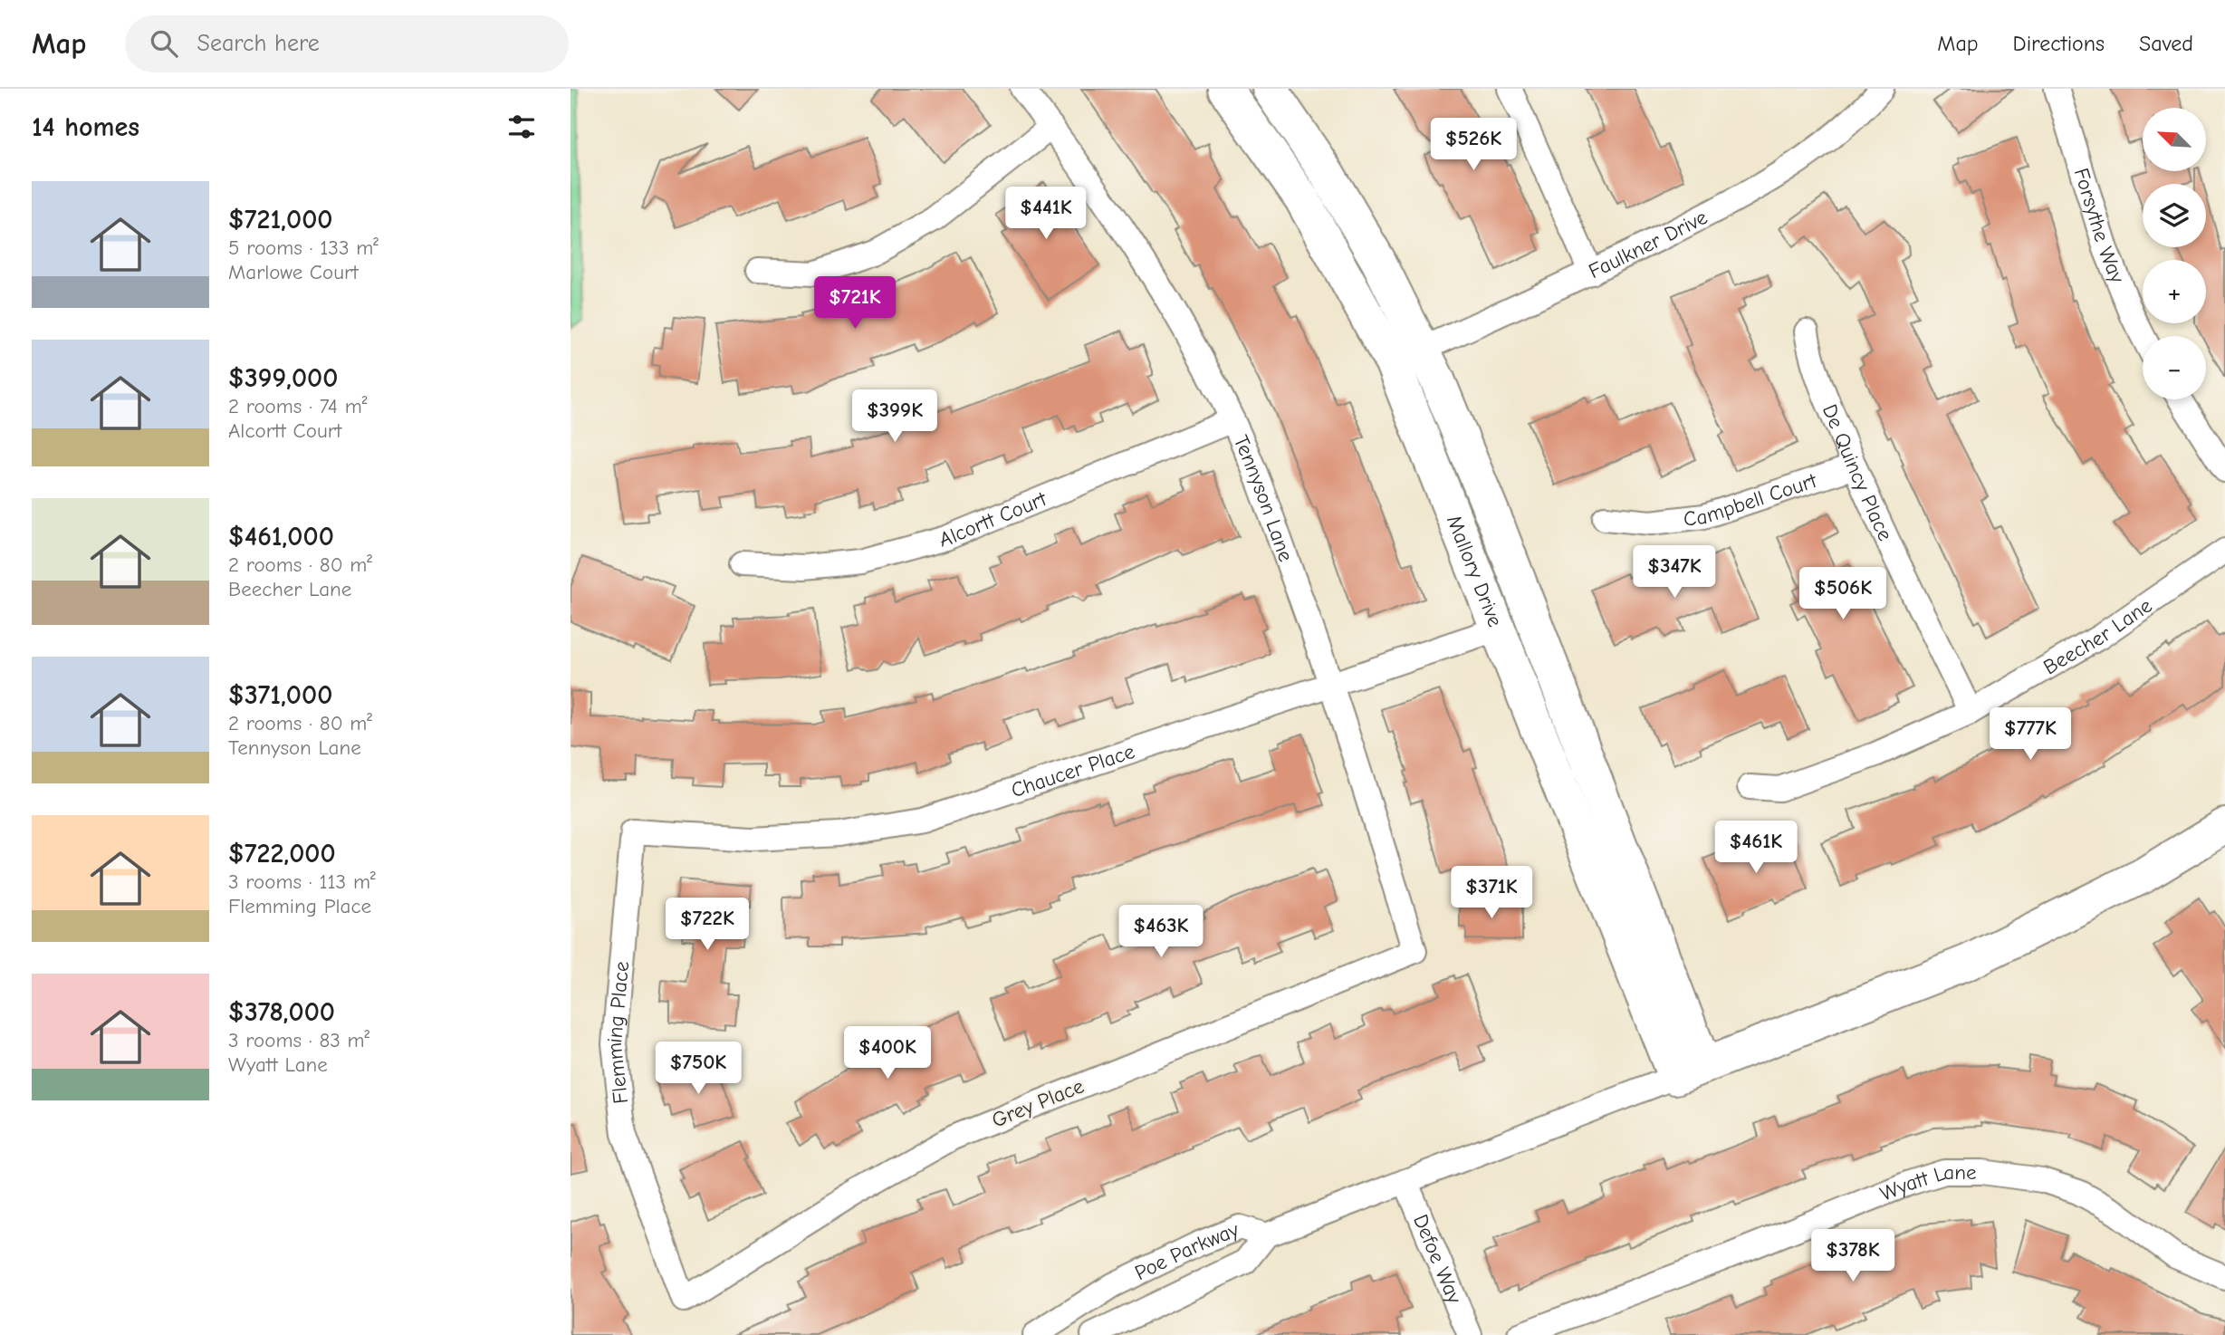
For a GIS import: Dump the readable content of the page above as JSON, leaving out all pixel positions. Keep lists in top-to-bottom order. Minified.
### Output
{"streets":{"main road":["Mallory Drive"],"street":["Forsythe Way","Faulkner Drive","De Quincy Place","Tennyson Lane","Campbell Court","Alcortt Court","Beecher Lane","Chaucer Place","Flemming Place","Grey Place","Wyatt Lane","Poe Parkway","Defoe Way"]},"crossings":[["Faulkner Drive","Mallory Drive"],["De Quincy Place","Campbell Court"],["De Quincy Place","Beecher Lane"],["Tennyson Lane","Alcortt Court"],["Tennyson Lane","Chaucer Place"],["Tennyson Lane","Grey Place"],["Mallory Drive","Chaucer Place"],["Chaucer Place","Flemming Place"],["Flemming Place","Grey Place"]],"north":"top left","page":{"header":"Map","search":"Search here","nav":["Map","Directions","Saved"],"heading":"14 homes","map_buttons":["+","−"],"price":["$526K","$441K","$721K","$399K","$347K","$506K","$777K","$461K","$371K","$722K","$463K","$400K","$750K","$378K"],"list":[{"name":"$721,000","note":"5 rooms · 133 m² · Marlowe Court"},{"name":"$399,000","note":"2 rooms · 74 m² · Alcortt Court"},{"name":"$461,000","note":"2 rooms · 80 m² · Beecher Lane"},{"name":"$371,000","note":"2 rooms · 80 m² · Tennyson Lane"},{"name":"$722,000","note":"3 rooms · 113 m² · Flemming Place"},{"name":"$378,000","note":"3 rooms · 83 m² · Wyatt Lane"}]}}
